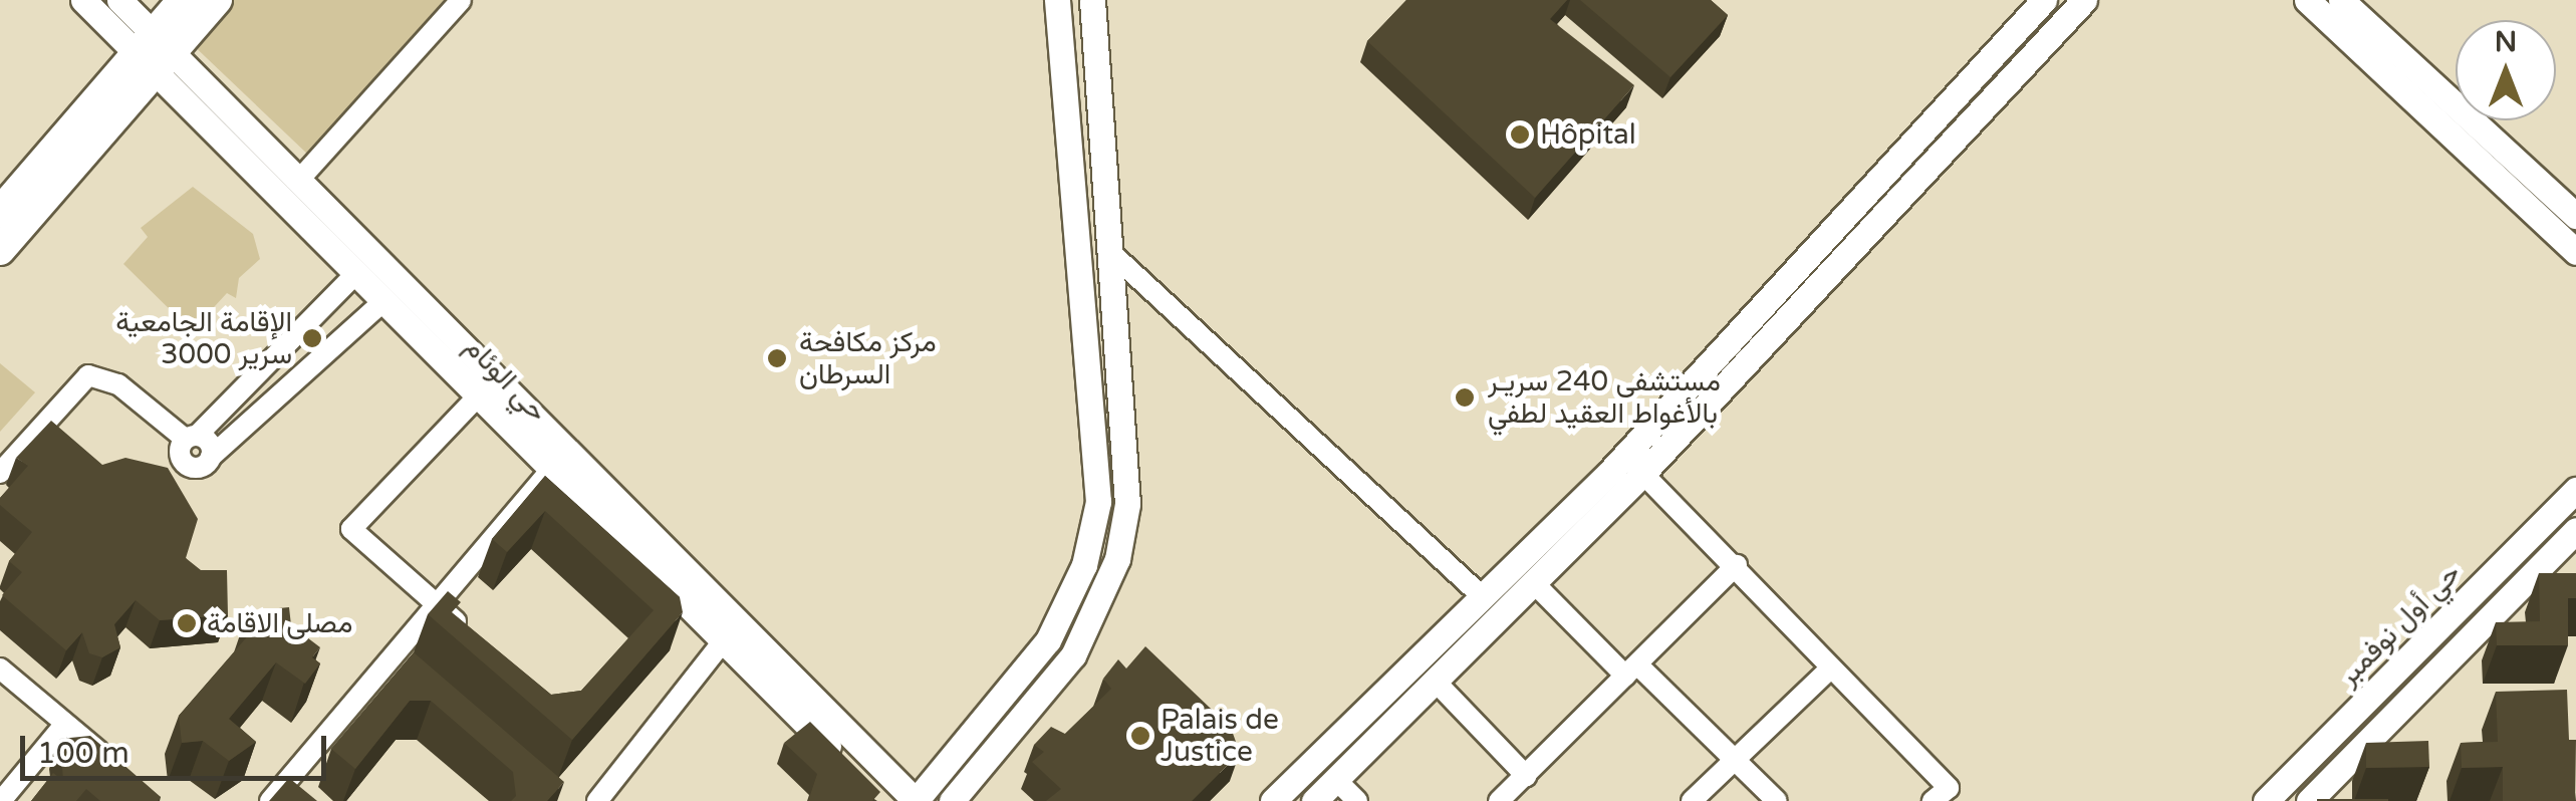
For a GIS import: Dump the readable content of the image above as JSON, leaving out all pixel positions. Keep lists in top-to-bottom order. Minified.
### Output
{"streets":{"street":["حي الوئام","حي أول نوفمبر"]},"places":["Hôpital","الإقامة الجامعية 3000 سرير","مركز مكافحة السرطان","مستشفى 240 سريـر بالأغواط العقيد لطفي","مصلى الاقامة","Palais de Justice"],"scale_bar":"100 m","north":"top"}
